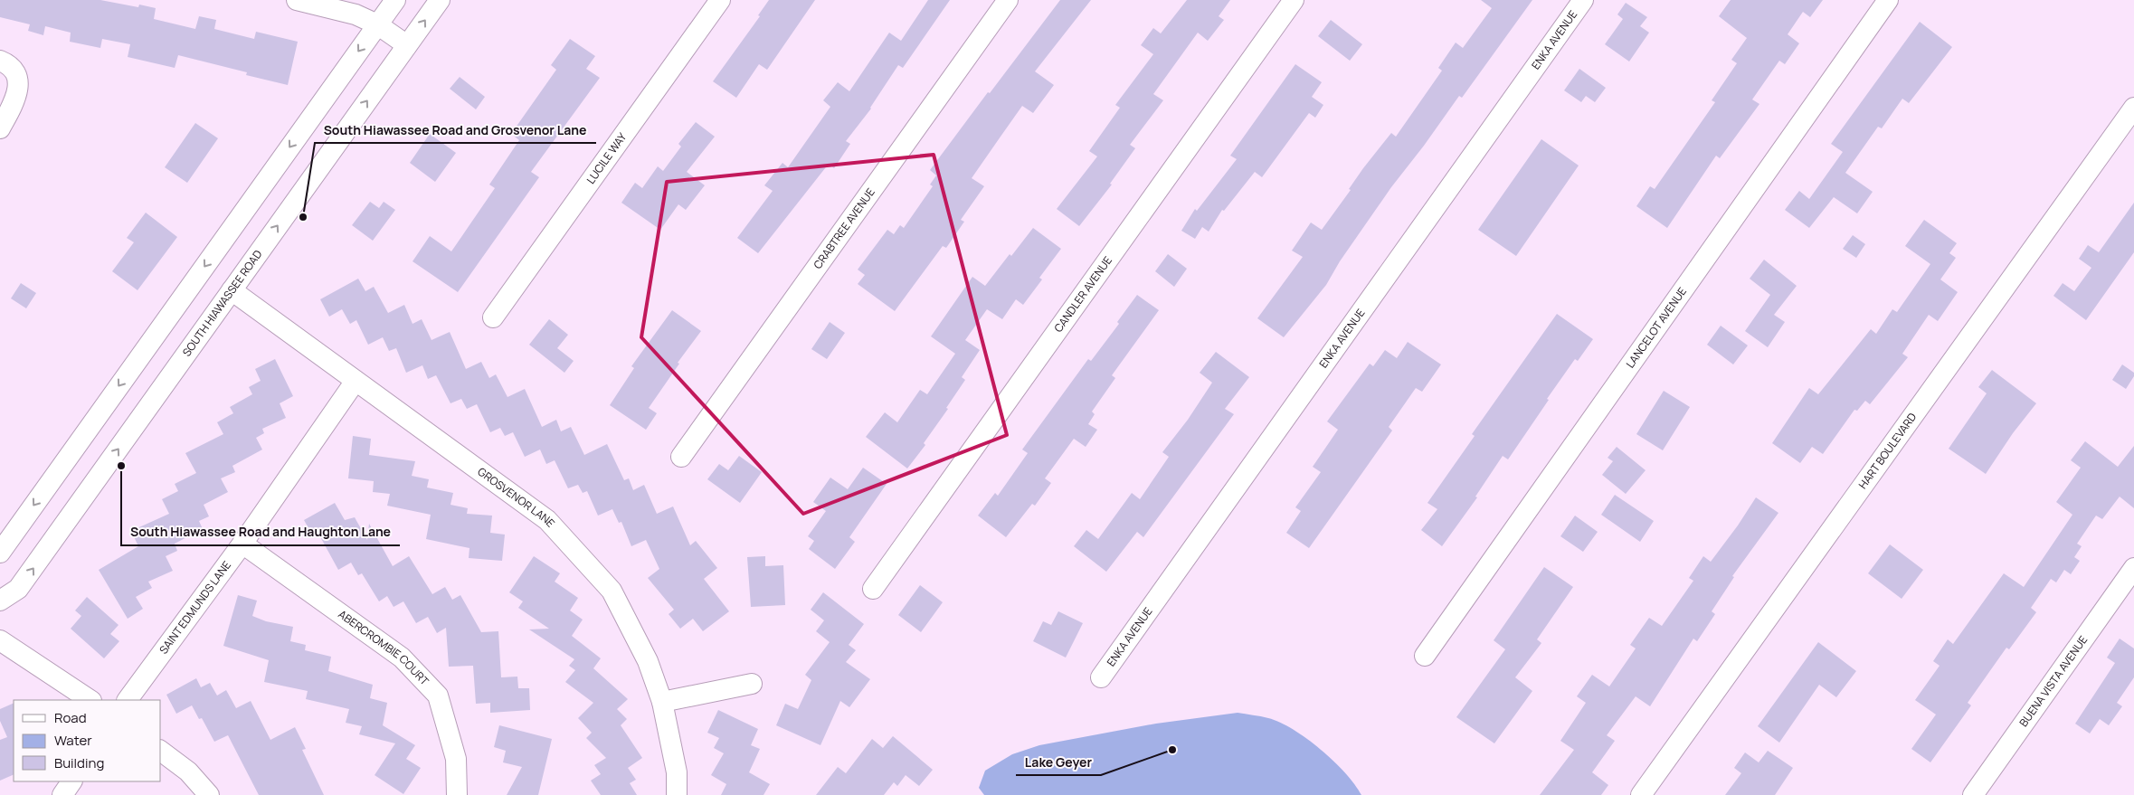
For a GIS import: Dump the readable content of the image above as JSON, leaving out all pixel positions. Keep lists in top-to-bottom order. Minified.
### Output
{"streets":{"street":["ENKA AVENUE","LUCILE WAY","CRABTREE AVENUE","CANDLER AVENUE","SOUTH HIAWASSEE ROAD","LANCELOT AVENUE","HART BOULEVARD","GROSVENOR LANE","SAINT EDMUNDS LANE","ABERCROMBIE COURT","BUENA VISTA AVENUE"]},"crossings":[["SOUTH HIAWASSEE ROAD","GROSVENOR LANE"],["GROSVENOR LANE","SAINT EDMUNDS LANE"],["SAINT EDMUNDS LANE","ABERCROMBIE COURT"]],"places":["South Hiawassee Road and Grosvenor Lane","South Hiawassee Road and Haughton Lane","Lake Geyer"],"legend":["Road","Water","Building"]}
